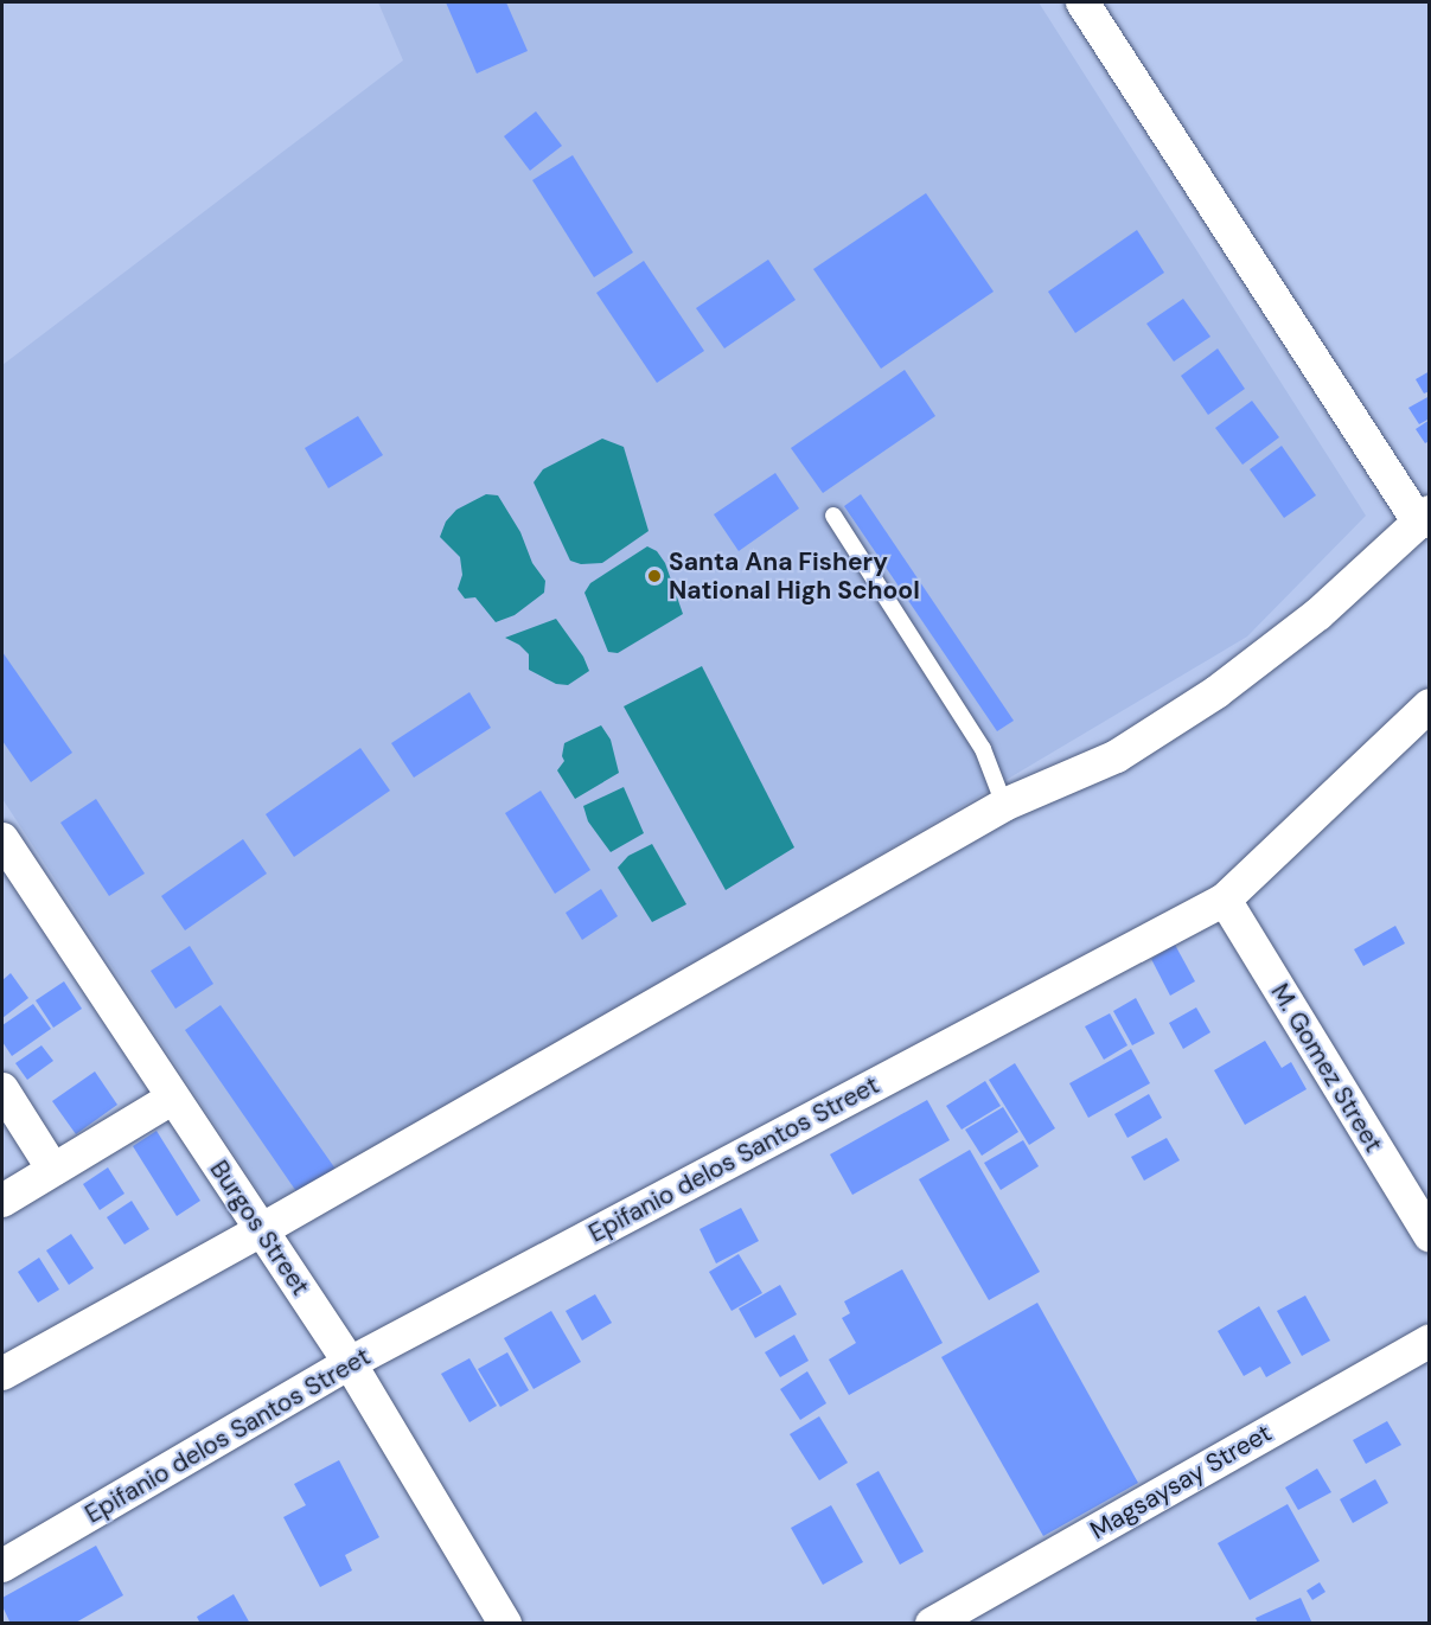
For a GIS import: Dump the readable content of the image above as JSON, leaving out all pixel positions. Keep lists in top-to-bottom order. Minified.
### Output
{"streets":{"street":["M. Gomez Street","Epifanio delos Santos Street","Burgos Street","Magsaysay Street"]},"crossings":[["M. Gomez Street","Epifanio delos Santos Street"],["Epifanio delos Santos Street","Burgos Street"]],"places":["Santa Ana Fishery National High School"]}
